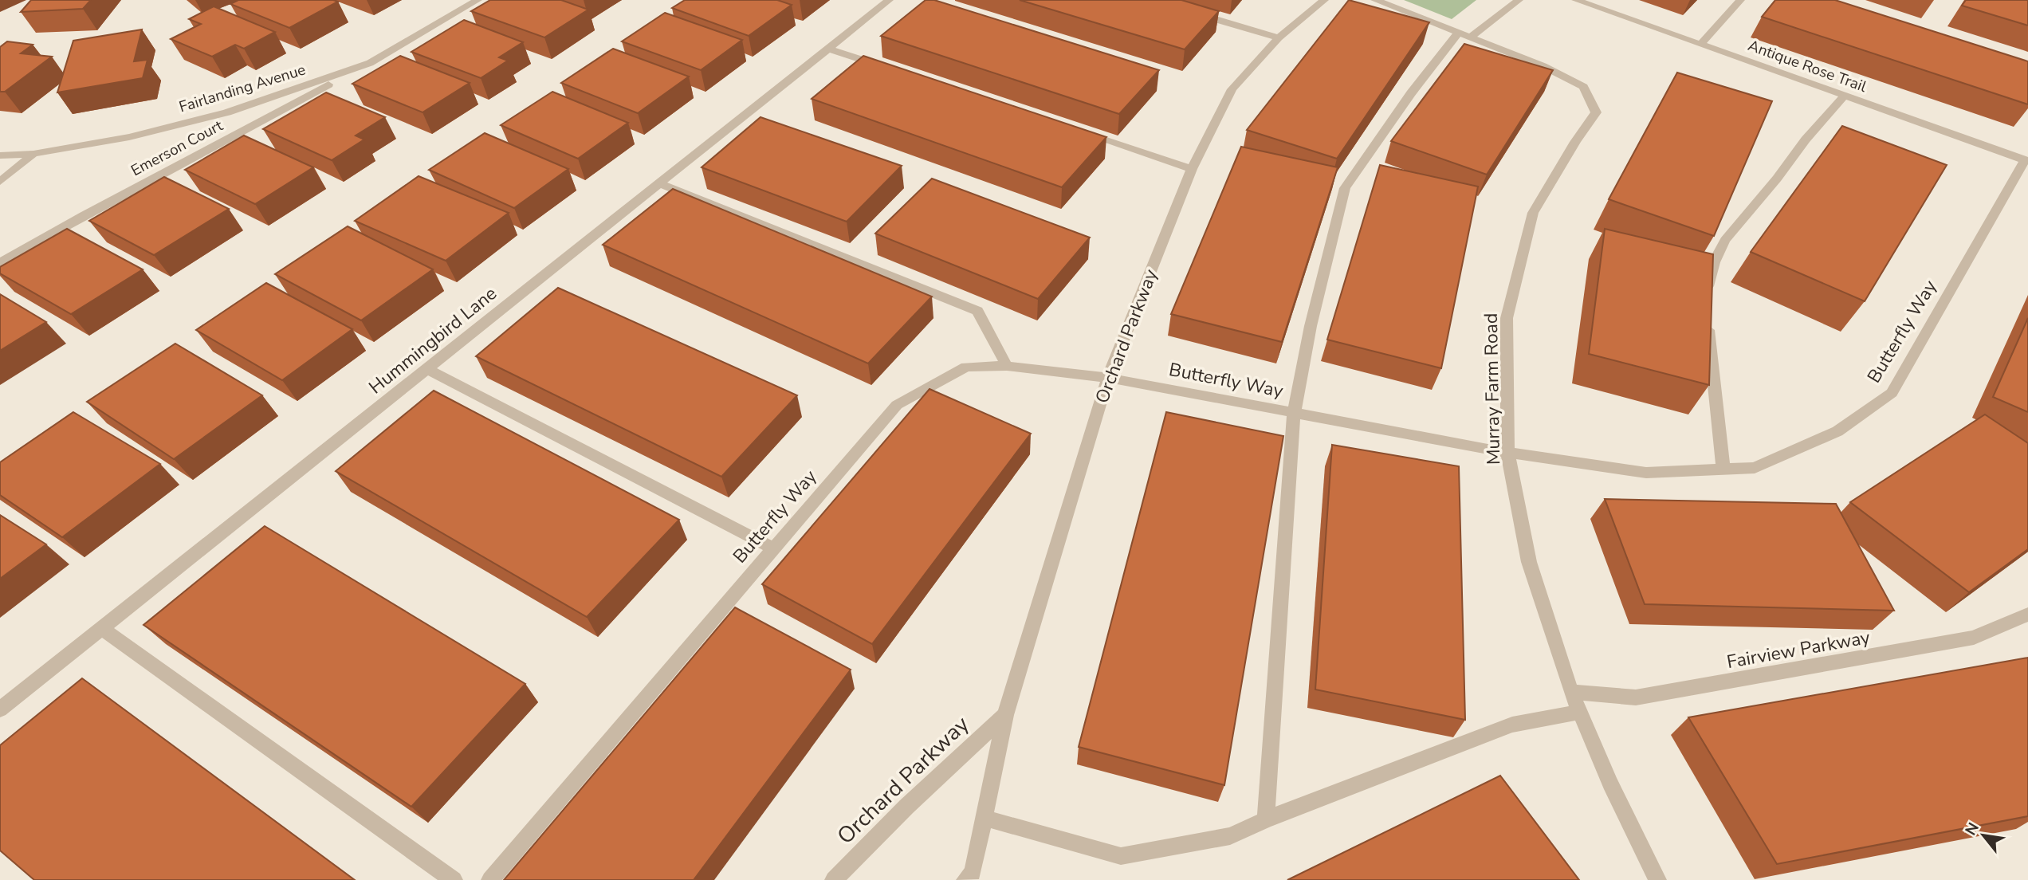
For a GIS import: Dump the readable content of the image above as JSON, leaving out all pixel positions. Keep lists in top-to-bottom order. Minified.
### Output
{"streets":{"street":["Antique Rose Trail","Fairlanding Avenue","Emerson Court","Butterfly Way","Orchard Parkway","Hummingbird Lane","Murray Farm Road","Fairview Parkway"]},"crossings":[["Antique Rose Trail","Butterfly Way"],["Fairlanding Avenue","Emerson Court"],["Butterfly Way","Orchard Parkway"],["Butterfly Way","Murray Farm Road"],["Murray Farm Road","Fairview Parkway"]],"north":"top left"}
